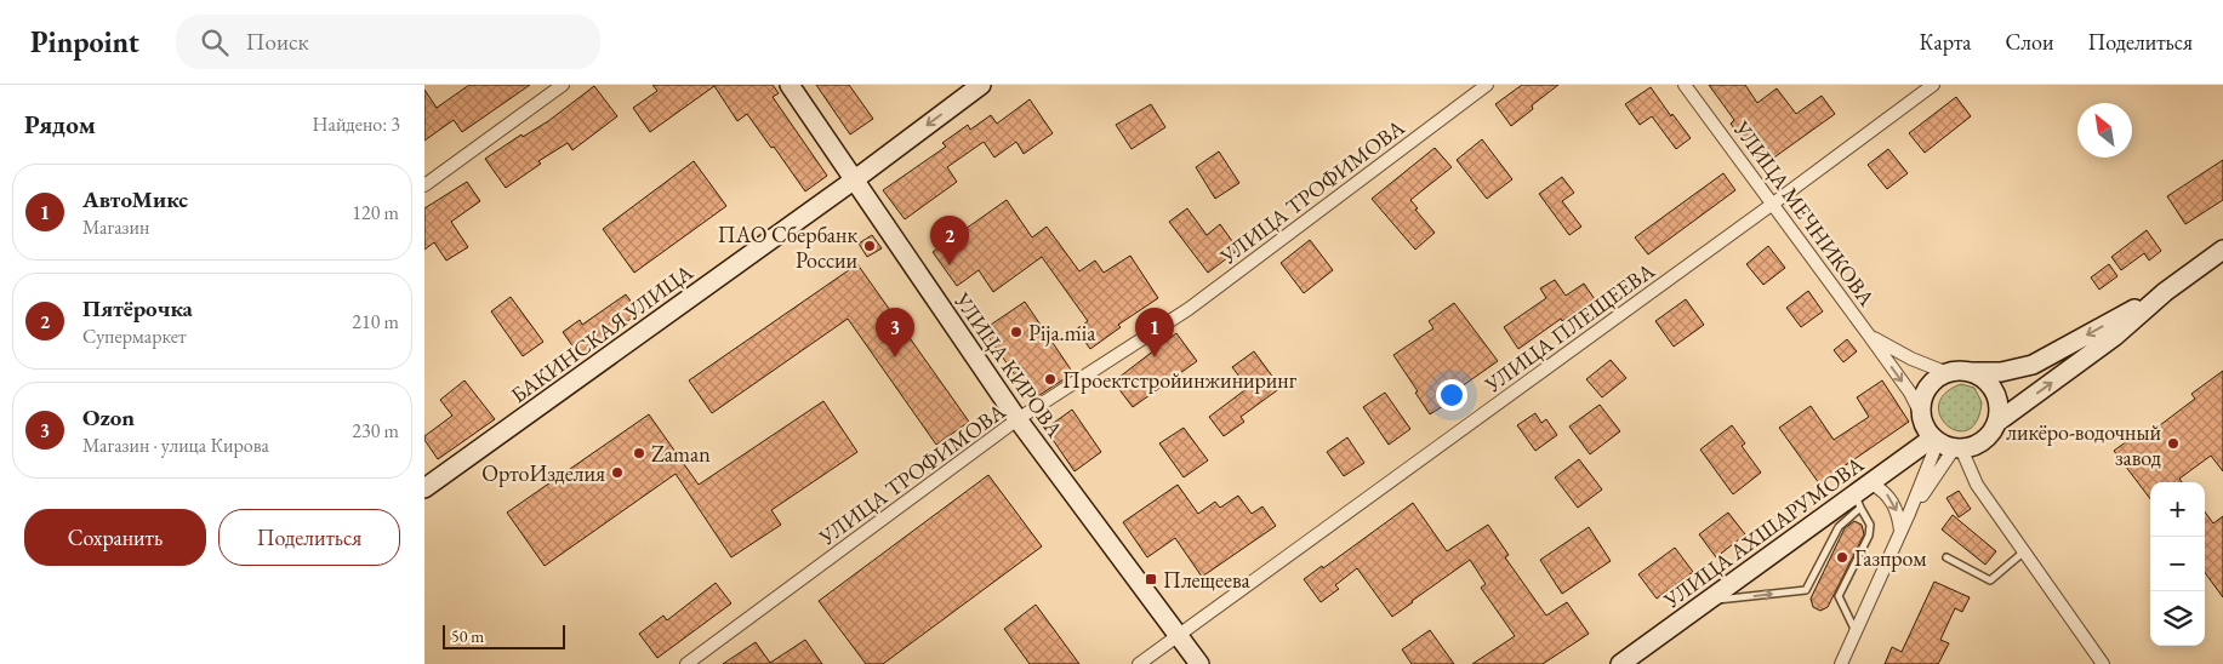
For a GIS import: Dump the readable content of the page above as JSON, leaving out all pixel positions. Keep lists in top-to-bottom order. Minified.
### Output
{"streets":{"main road":["БАКИНСКАЯ УЛИЦА","УЛИЦА КИРОВА","УЛИЦА АХШАРУМОВА"],"street":["УЛИЦА ТРОФИМОВА","УЛИЦА МЕЧНИКОВА","УЛИЦА ПЛЕЩЕЕВА"]},"crossings":[["УЛИЦА ТРОФИМОВА","УЛИЦА КИРОВА"],["УЛИЦА МЕЧНИКОВА","УЛИЦА ПЛЕЩЕЕВА"],["УЛИЦА МЕЧНИКОВА","УЛИЦА АХШАРУМОВА"],["УЛИЦА ПЛЕЩЕЕВА","УЛИЦА КИРОВА"],["БАКИНСКАЯ УЛИЦА","УЛИЦА КИРОВА"]],"places":{"other":["ПАО Сбербанк России","Pija.mia","Проектстройинжиниринг","ликёро-водочный завод","Zaman","ОртоИзделия","Газпром"],"transit":["Плещеева"]},"scale_bar":"50 m","north":"top left","page":{"header":"Pinpoint","search":"Поиск","nav":["Карта","Слои","Поделиться"],"heading":["Рядом","Найдено: 3"],"list":[{"mark":"1","name":"АвтоМикс","note":"Магазин","value":"120 m"},{"mark":"2","name":"Пятёрочка","note":"Супермаркет","value":"210 m"},{"mark":"3","name":"Ozon","note":"Магазин · улица Кирова","value":"230 m"}],"pins":["2","1","3"],"map_buttons":["+","−"],"buttons":["Сохранить","Поделиться"],"scale":"50 m"}}
